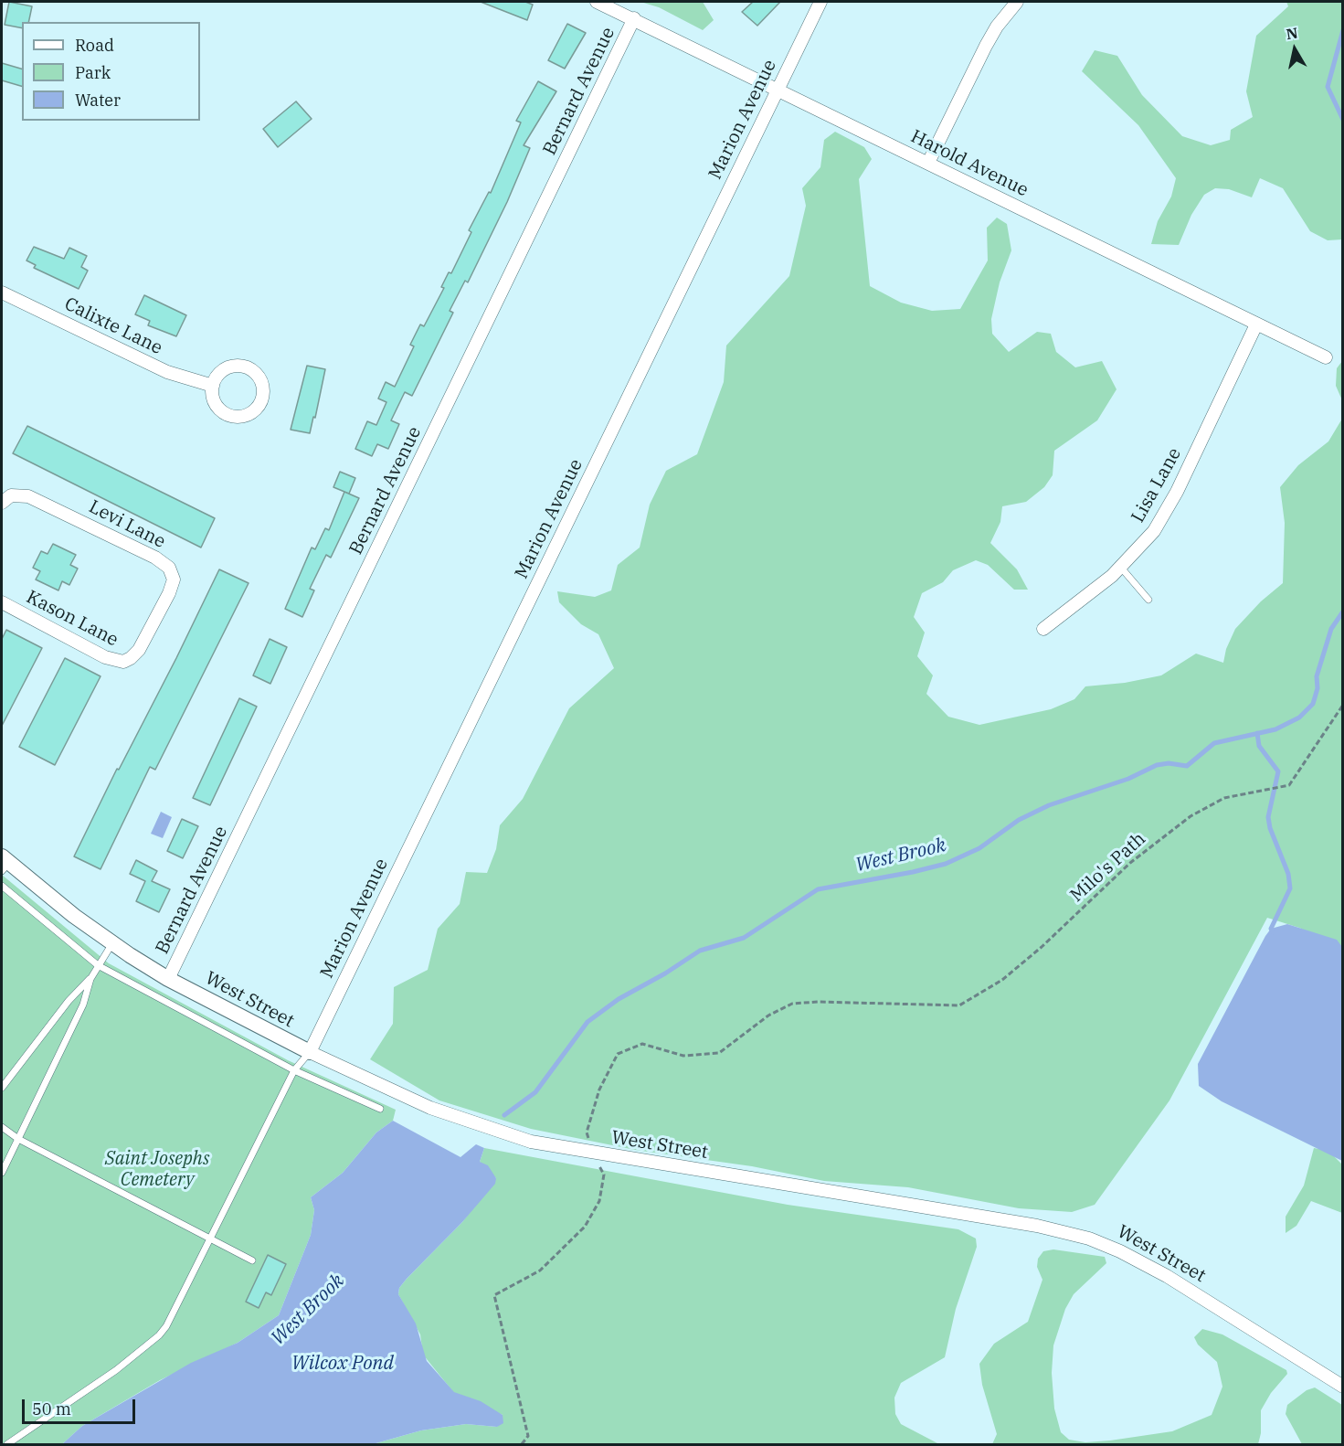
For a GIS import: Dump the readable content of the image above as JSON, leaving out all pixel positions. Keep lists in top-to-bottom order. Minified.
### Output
{"streets":{"street":["Bernard Avenue","Marion Avenue","Harold Avenue","Calixte Lane","Lisa Lane","Levi Lane","Kason Lane","West Street"],"path":["Milo's Path"]},"crossings":[["Bernard Avenue","Harold Avenue"],["Bernard Avenue","West Street"],["Marion Avenue","Harold Avenue"],["Marion Avenue","West Street"],["Harold Avenue","Lisa Lane"],["Levi Lane","Kason Lane"],["Milo's Path","West Street"]],"water":["West Brook","Wilcox Pond"],"parks":["Saint Josephs Cemetery"],"legend":["Road","Park","Water"],"scale_bar":"50 m","north":"top"}
